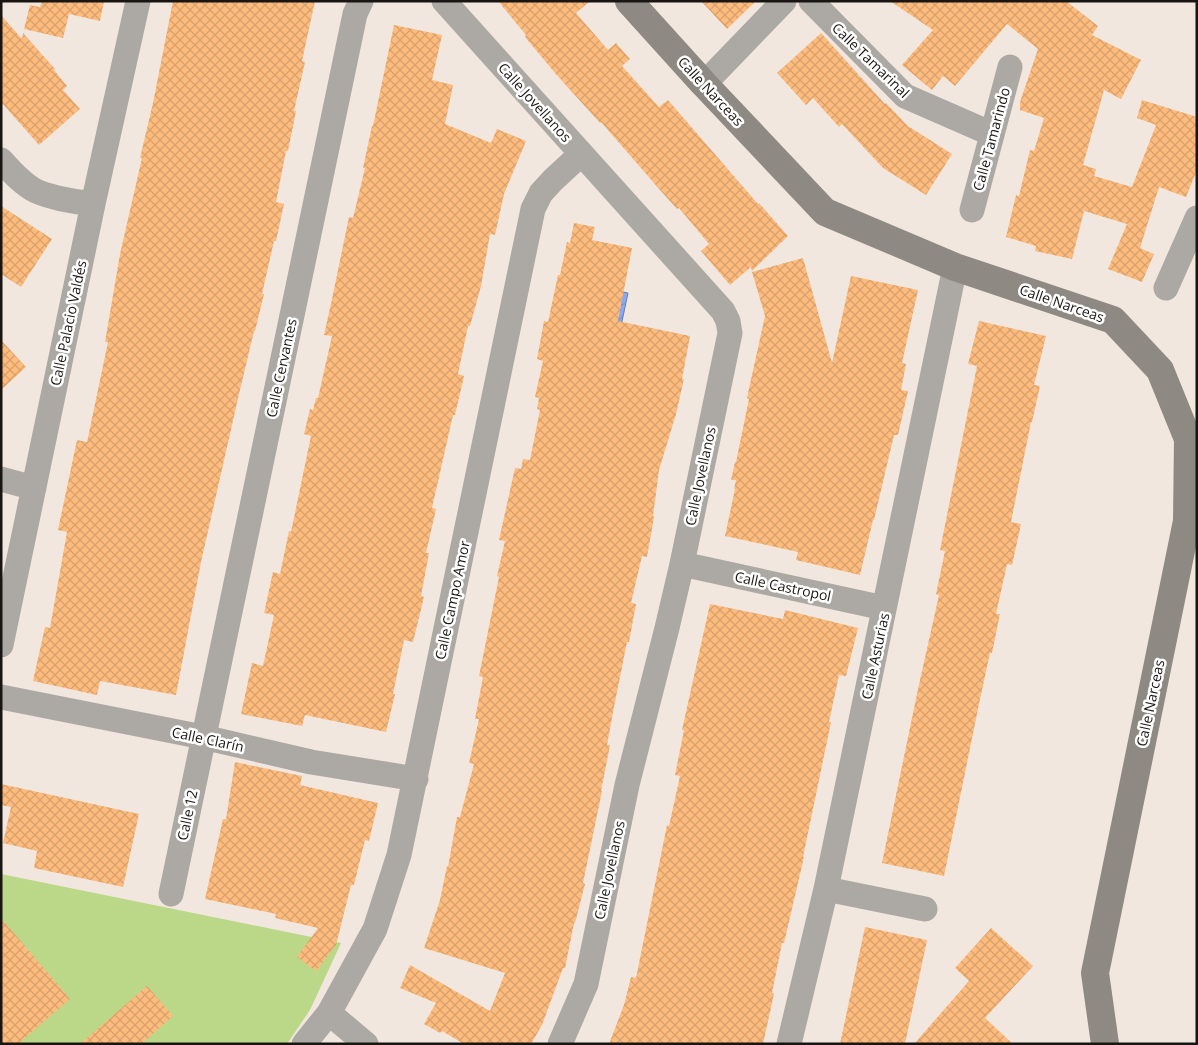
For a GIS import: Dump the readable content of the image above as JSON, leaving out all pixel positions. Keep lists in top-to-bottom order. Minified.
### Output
{"streets":{"street":["Calle Tamarinal","Calle Narceas","Calle Jovellanos","Calle Tamarindo","Calle Palacio Valdés","Calle Cervantes","Calle Castropol","Calle Campo Amor","Calle Asturias","Calle Clarín","Calle 12"]},"crossings":[["Calle Tamarinal","Calle Tamarindo"],["Calle Narceas","Calle Asturias"],["Calle Jovellanos","Calle Castropol"],["Calle Jovellanos","Calle Campo Amor"],["Calle Cervantes","Calle Clarín"],["Calle Cervantes","Calle 12"],["Calle Castropol","Calle Asturias"],["Calle Campo Amor","Calle Clarín"],["Calle Clarín","Calle 12"]]}
